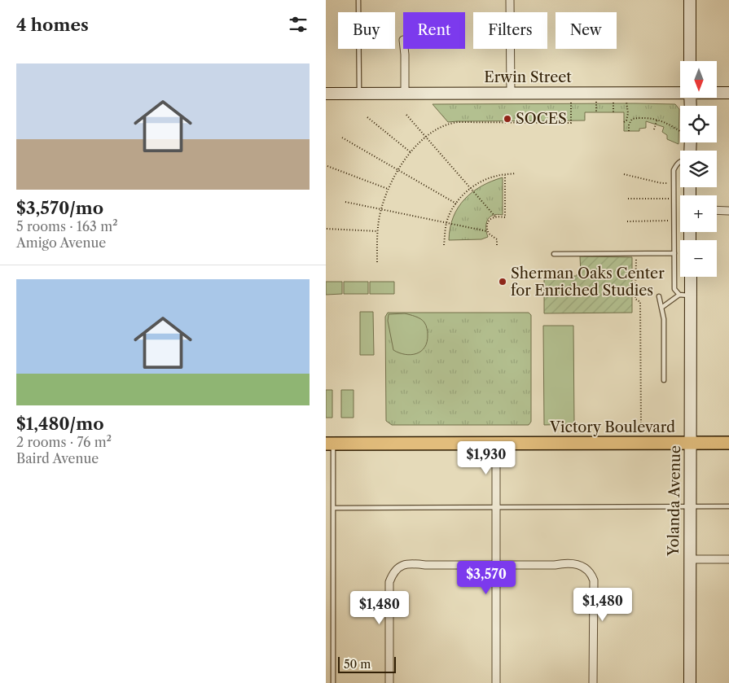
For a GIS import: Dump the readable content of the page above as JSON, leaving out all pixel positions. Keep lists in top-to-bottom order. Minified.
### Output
{"streets":{"main road":["Victory Boulevard"],"street":["Erwin Street","Yolanda Avenue"]},"crossings":[["Victory Boulevard","Yolanda Avenue"]],"places":["SOCES","Sherman Oaks Center for Enriched Studies"],"scale_bar":"50 m","north":"bottom","page":{"heading":"4 homes","chip":["Buy","Rent","Filters","New"],"list":[{"name":"$3,570/mo","note":"5 rooms · 163 m² · Amigo Avenue"},{"name":"$1,480/mo","note":"2 rooms · 76 m² · Baird Avenue"}],"map_buttons":["+","−"],"price":["$1,930","$3,570","$1,480","$1,480"],"scale":"50 m"}}
